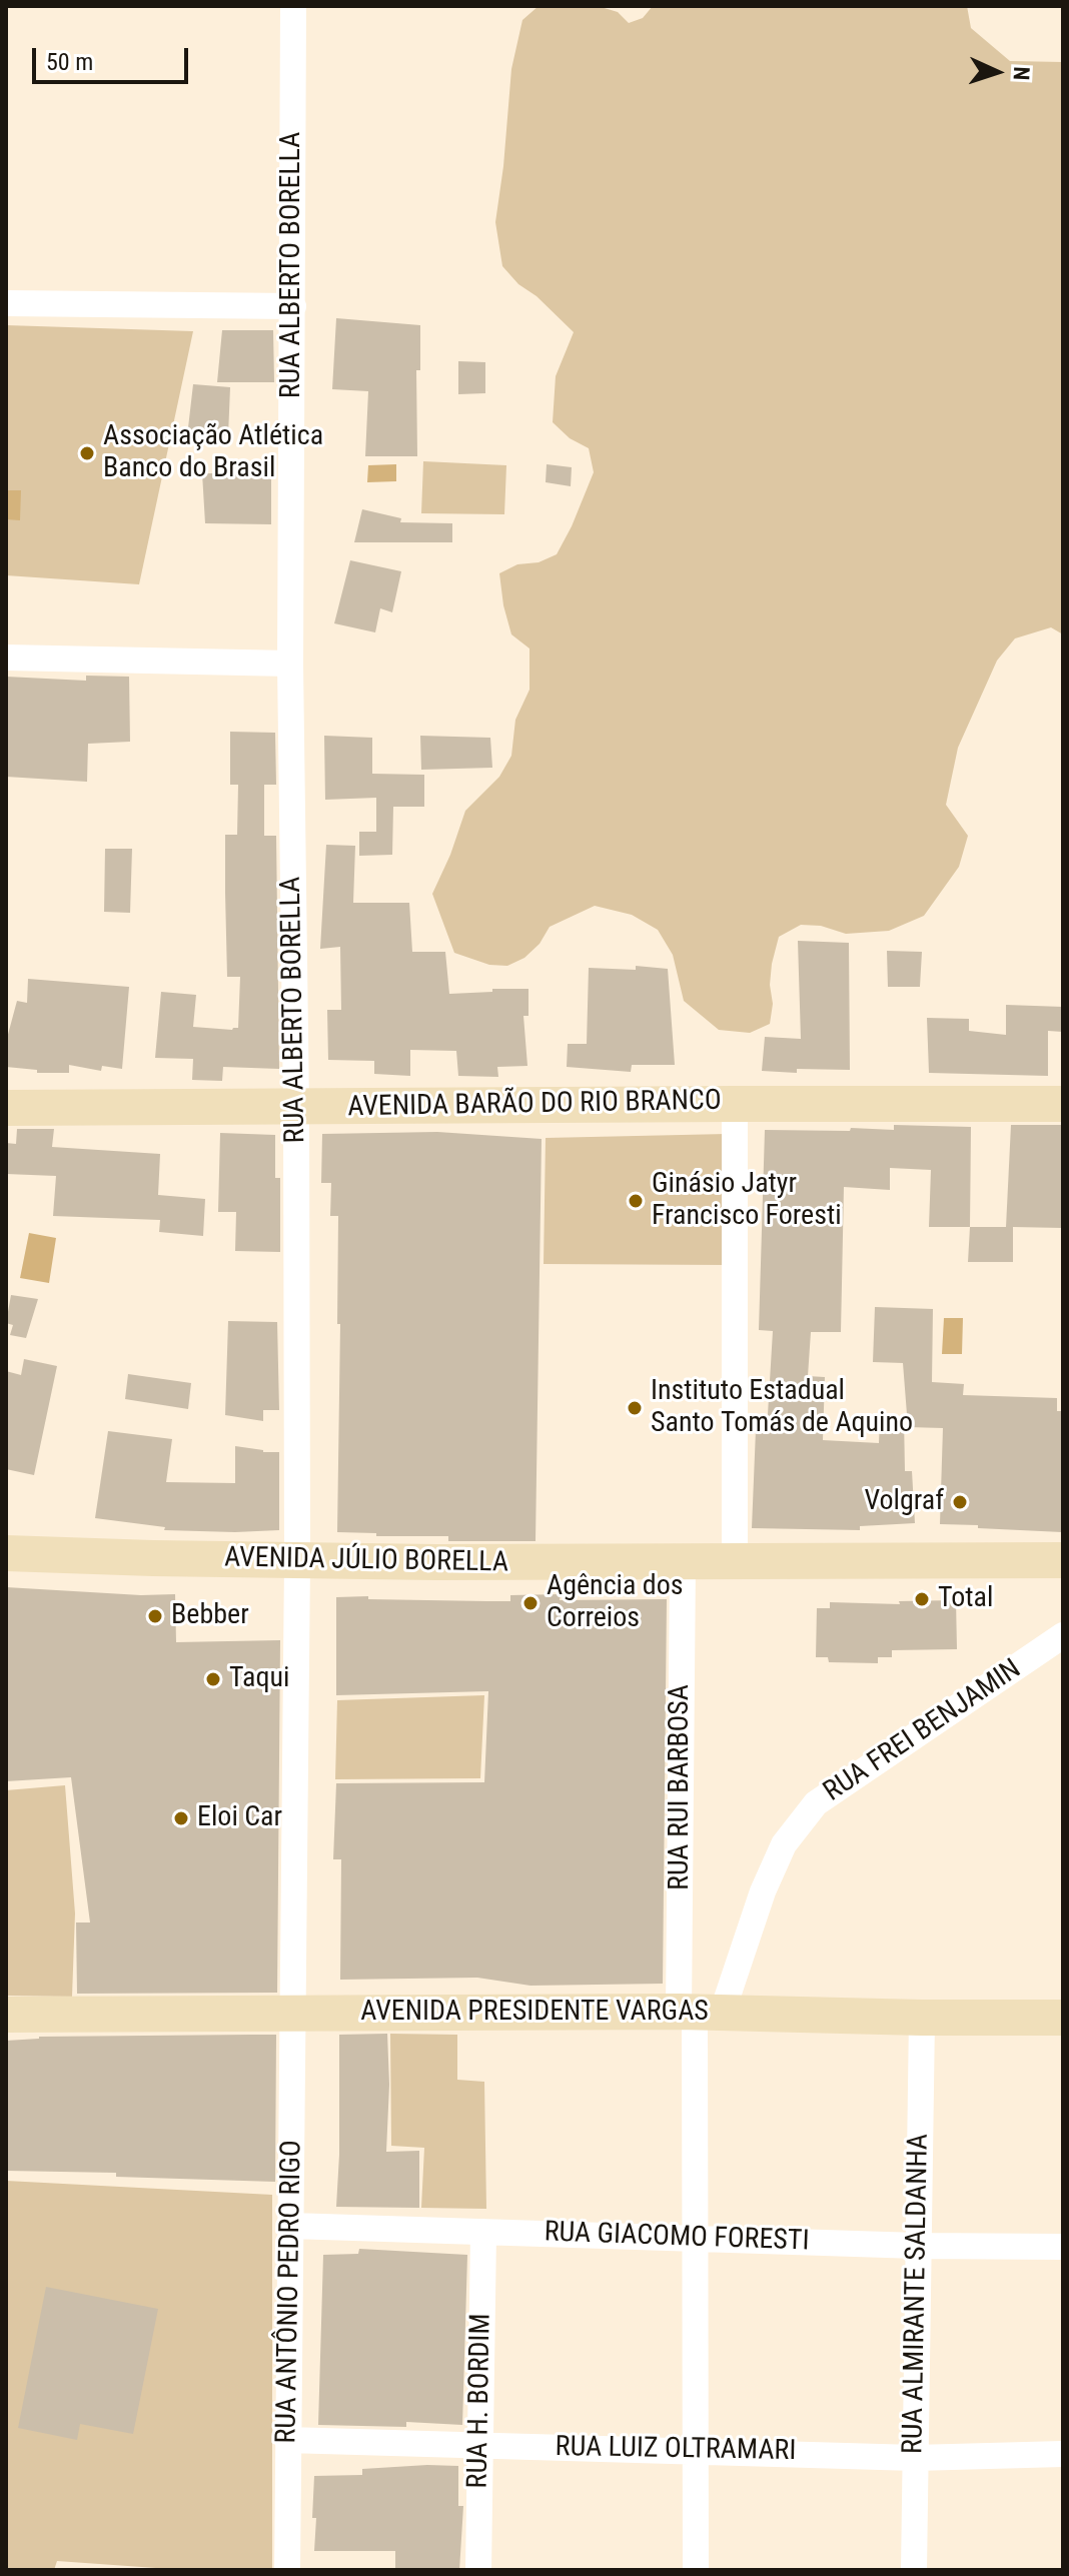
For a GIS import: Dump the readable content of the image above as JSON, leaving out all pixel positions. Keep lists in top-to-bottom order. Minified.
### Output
{"streets":{"main road":["AVENIDA BARÃO DO RIO BRANCO","AVENIDA JÚLIO BORELLA","AVENIDA PRESIDENTE VARGAS"],"street":["RUA ALBERTO BORELLA","RUA FREI BENJAMIN","RUA RUI BARBOSA","RUA GIACOMO FORESTI","RUA ANTÔNIO PEDRO RIGO","RUA ALMIRANTE SALDANHA","RUA H. BORDIM","RUA LUIZ OLTRAMARI"]},"crossings":[["RUA ALBERTO BORELLA","AVENIDA BARÃO DO RIO BRANCO"],["RUA ALBERTO BORELLA","AVENIDA JÚLIO BORELLA"],["RUA ALBERTO BORELLA","AVENIDA PRESIDENTE VARGAS"],["RUA ALBERTO BORELLA","RUA ANTÔNIO PEDRO RIGO"],["AVENIDA JÚLIO BORELLA","RUA RUI BARBOSA"],["RUA FREI BENJAMIN","RUA RUI BARBOSA"],["RUA FREI BENJAMIN","AVENIDA PRESIDENTE VARGAS"],["RUA RUI BARBOSA","AVENIDA PRESIDENTE VARGAS"],["RUA RUI BARBOSA","RUA GIACOMO FORESTI"],["RUA RUI BARBOSA","RUA LUIZ OLTRAMARI"],["AVENIDA PRESIDENTE VARGAS","RUA ANTÔNIO PEDRO RIGO"],["AVENIDA PRESIDENTE VARGAS","RUA ALMIRANTE SALDANHA"],["RUA GIACOMO FORESTI","RUA ANTÔNIO PEDRO RIGO"],["RUA GIACOMO FORESTI","RUA ALMIRANTE SALDANHA"],["RUA GIACOMO FORESTI","RUA H. BORDIM"],["RUA ANTÔNIO PEDRO RIGO","RUA LUIZ OLTRAMARI"],["RUA ALMIRANTE SALDANHA","RUA LUIZ OLTRAMARI"],["RUA H. BORDIM","RUA LUIZ OLTRAMARI"]],"places":["Associação Atlética Banco do Brasil","Ginásio Jatyr Francisco Foresti","Instituto Estadual Santo Tomás de Aquino","Volgraf","Total","Agência dos Correios","Bebber","Taqui","Eloi Car"],"scale_bar":"50 m","north":"right"}
